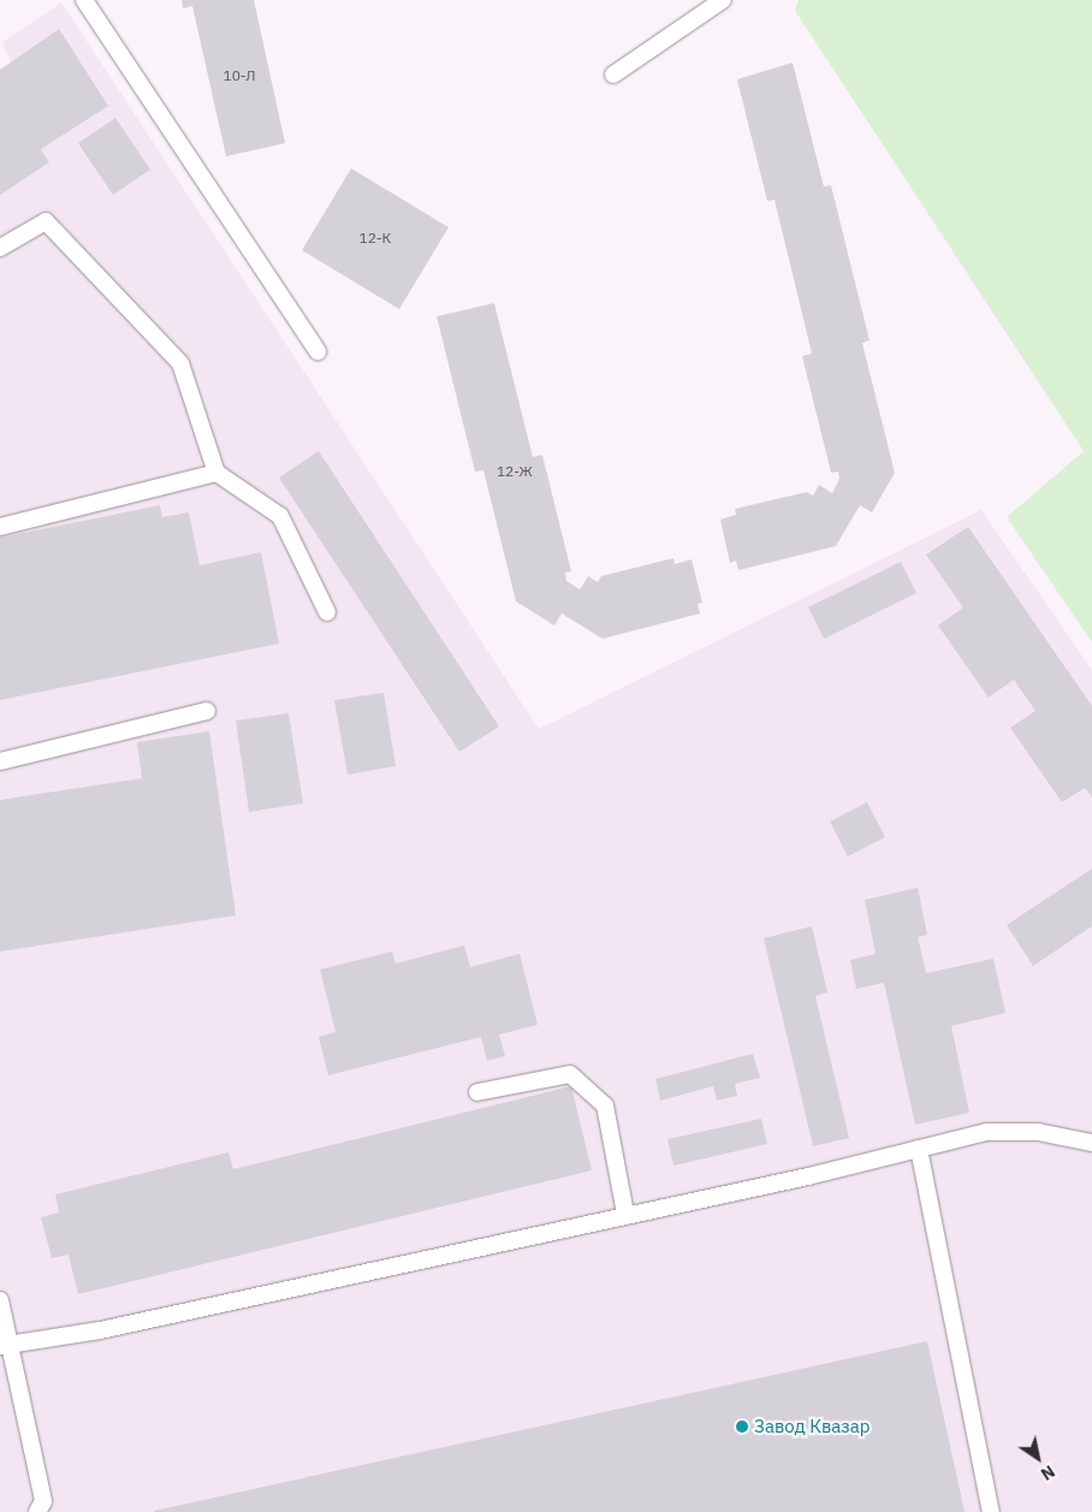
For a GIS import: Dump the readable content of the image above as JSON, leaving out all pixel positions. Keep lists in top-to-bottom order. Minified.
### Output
{"places":["Завод Квазар"],"house_numbers":["10-Л","12-К","12-Ж"],"north":"bottom right"}
